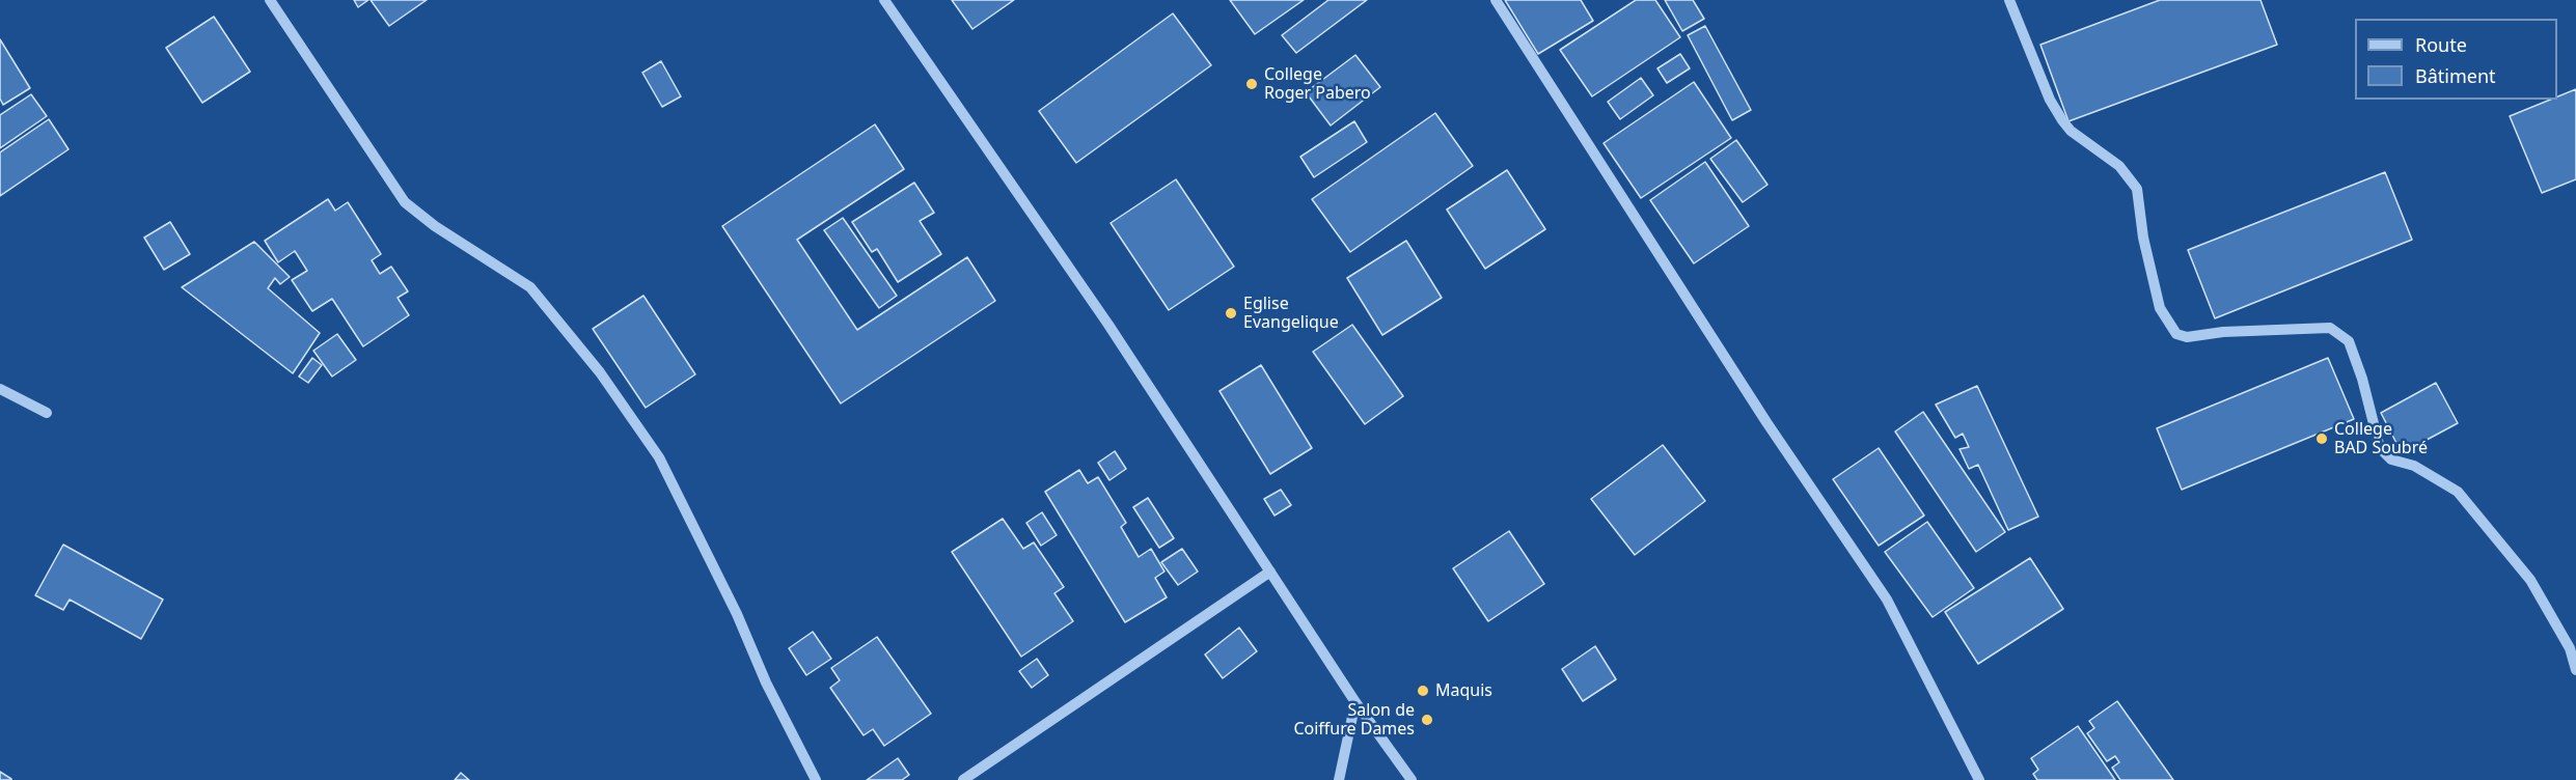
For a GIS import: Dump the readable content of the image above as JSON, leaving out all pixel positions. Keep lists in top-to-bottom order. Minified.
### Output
{"places":["College Roger Pabero","Eglise Evangelique","College BAD Soubré","Maquis","Salon de Coiffure Dames"],"legend":["Route","Bâtiment"]}
